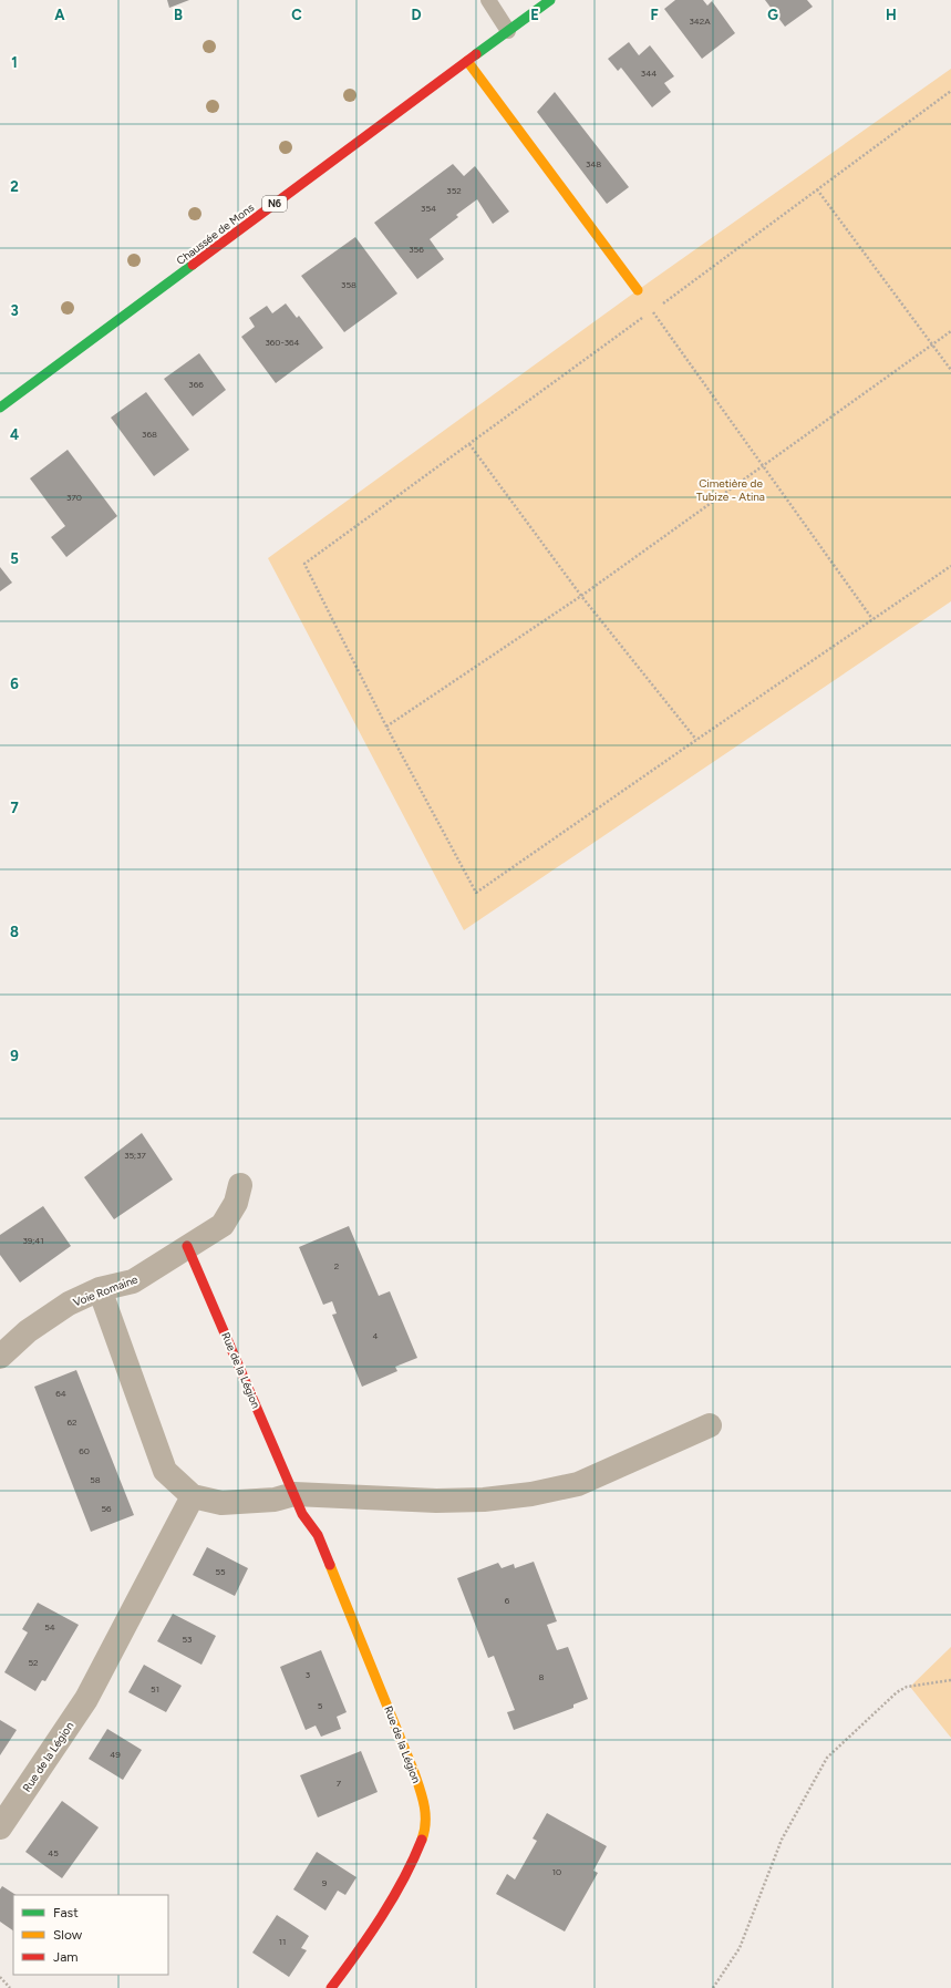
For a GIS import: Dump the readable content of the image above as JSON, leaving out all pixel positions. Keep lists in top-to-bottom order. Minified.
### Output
{"streets":{"street":["N6","Chaussée de Mons","Voie Romaine","Rue de la Légion"]},"crossings":[["Voie Romaine","Rue de la Légion"]],"parks":["Cimetière de Tubize - Atina"],"house_numbers":["342A","344","348","352","354","356","358","360-364","366","368","370","35;37","39;41","2","4","64","62","60","58","56","55","6","54","53","52","3","8","51","5","49","7","45","10","9","11"],"legend":["Fast","Slow","Jam"],"grid":{"columns":["A","B","C","D","E","F","G","H"],"rows":["1","2","3","4","5","6","7","8","9"]}}
